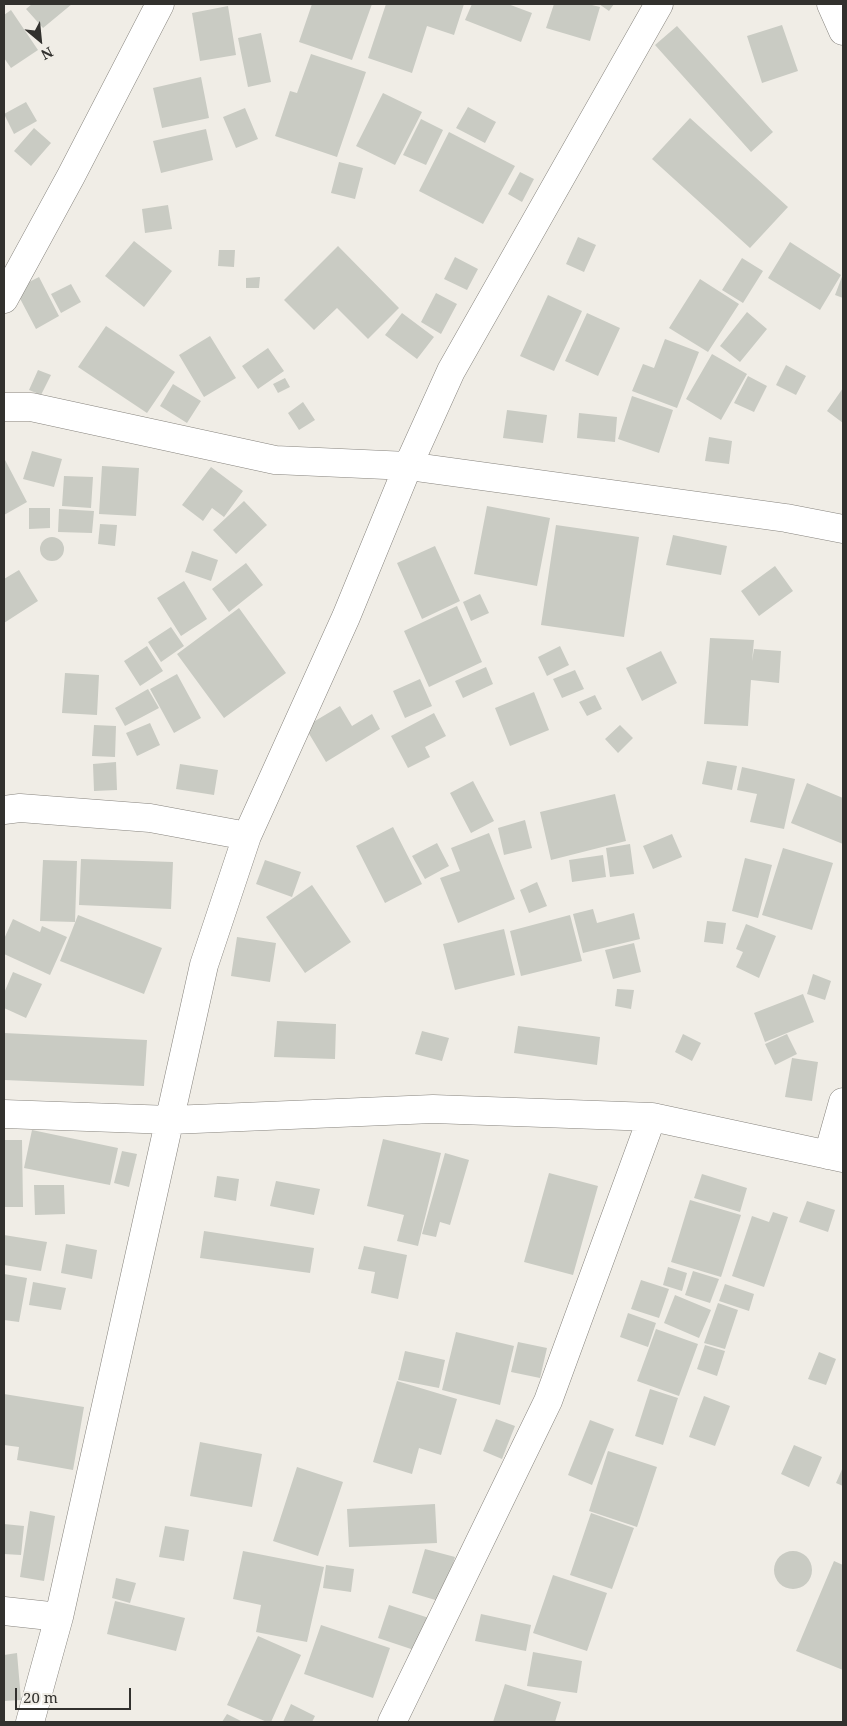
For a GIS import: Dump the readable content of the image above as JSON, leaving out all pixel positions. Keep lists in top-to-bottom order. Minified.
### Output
{"scale_bar":"20 m","north":"bottom right"}
